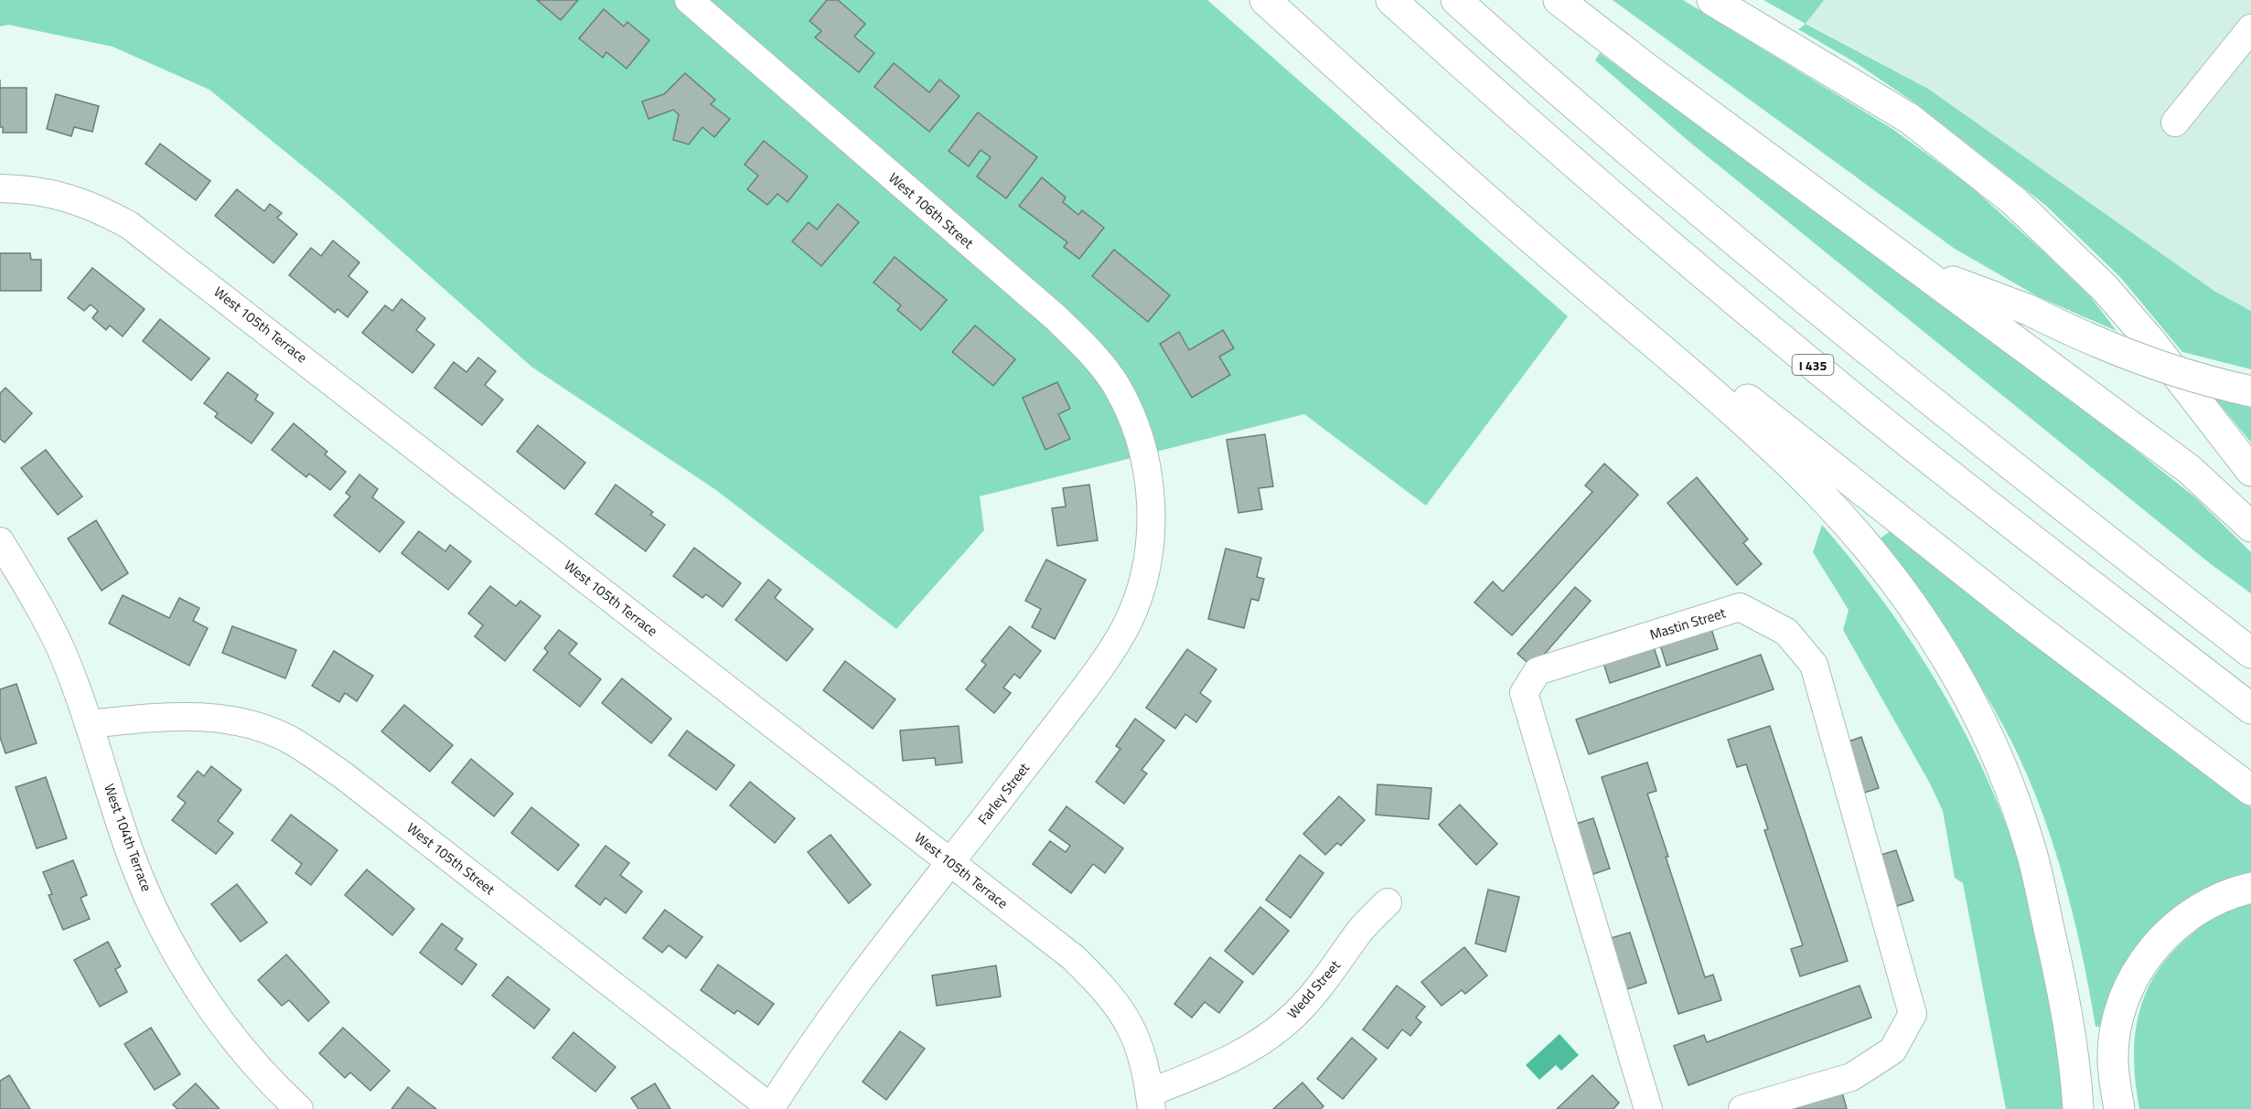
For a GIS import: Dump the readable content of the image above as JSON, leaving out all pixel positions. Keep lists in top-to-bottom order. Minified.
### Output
{"streets":{"highway":["I 435"],"street":["West 106th Street","West 105th Terrace","Mastin Street","Farley Street","West 104th Terrace","West 105th Street","Wedd Street"]},"crossings":[["West 106th Street","Farley Street"],["West 105th Terrace","Farley Street"],["West 105th Terrace","Wedd Street"],["Farley Street","West 105th Street"],["West 104th Terrace","West 105th Street"]]}
